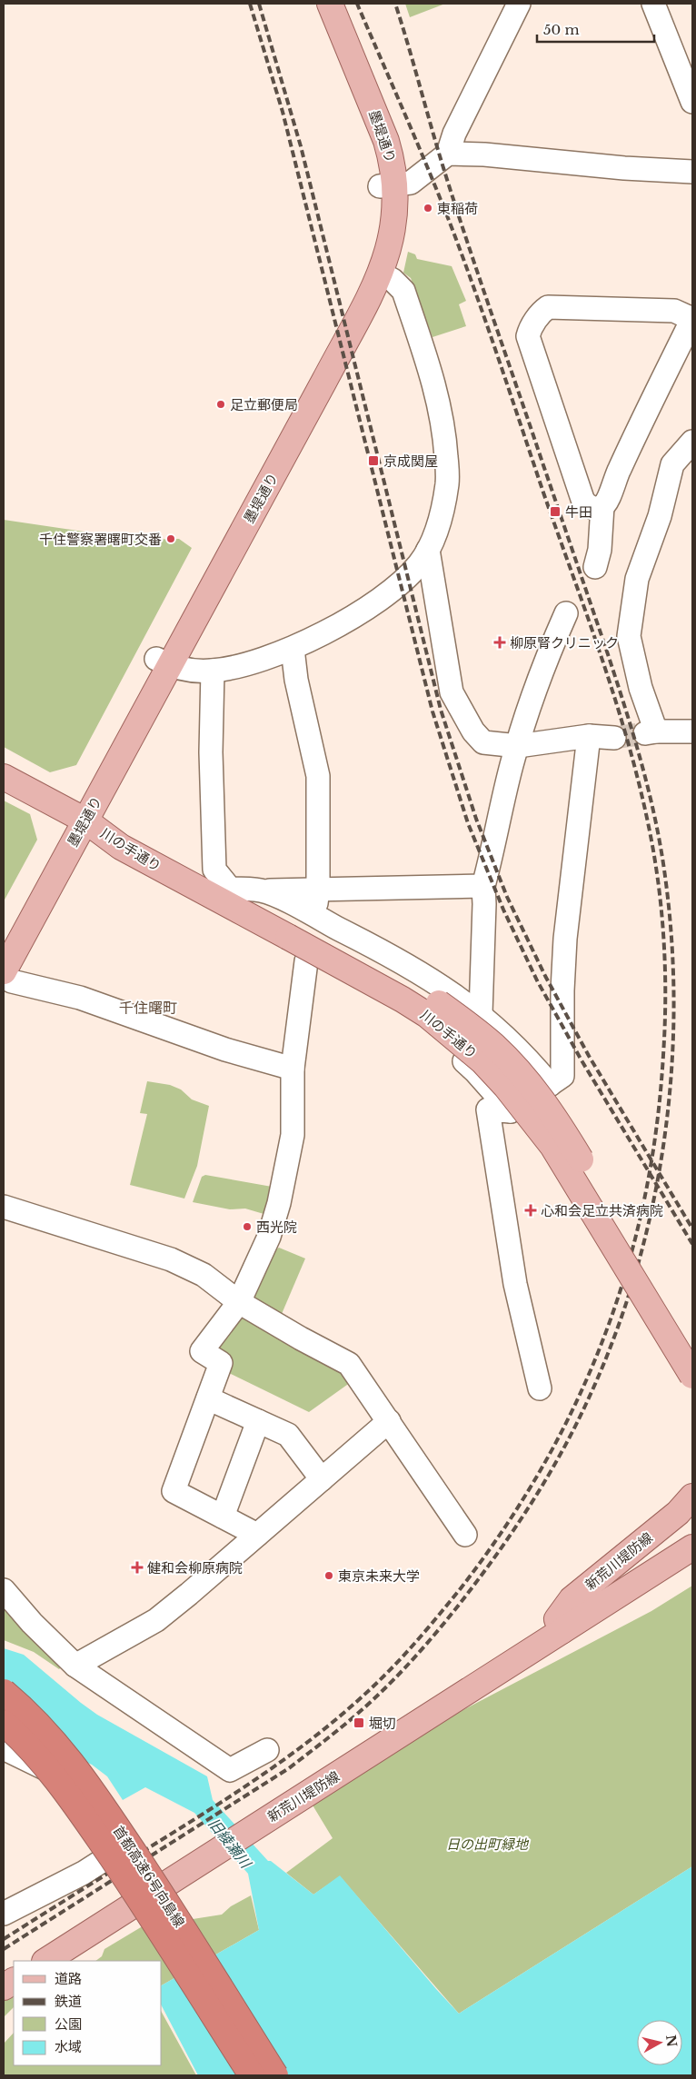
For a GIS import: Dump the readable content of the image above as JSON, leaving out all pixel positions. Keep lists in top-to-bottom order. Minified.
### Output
{"streets":{"highway":["首都高速6号向島線"],"main road":["墨堤通り","川の手通り","新荒川堤防線"]},"crossings":[["墨堤通り","川の手通り"]],"districts":["千住曙町"],"water":["旧綾瀬川"],"parks":["日の出町緑地"],"places":{"other":["東稲荷","足立郵便局","千住警察署曙町交番","西光院","東京未来大学"],"transit":["京成関屋","牛田","堀切"],"health":["柳原腎クリニック","心和会足立共済病院","健和会柳原病院"]},"legend":["道路","鉄道","公園","水域"],"scale_bar":"50 m","north":"right"}
